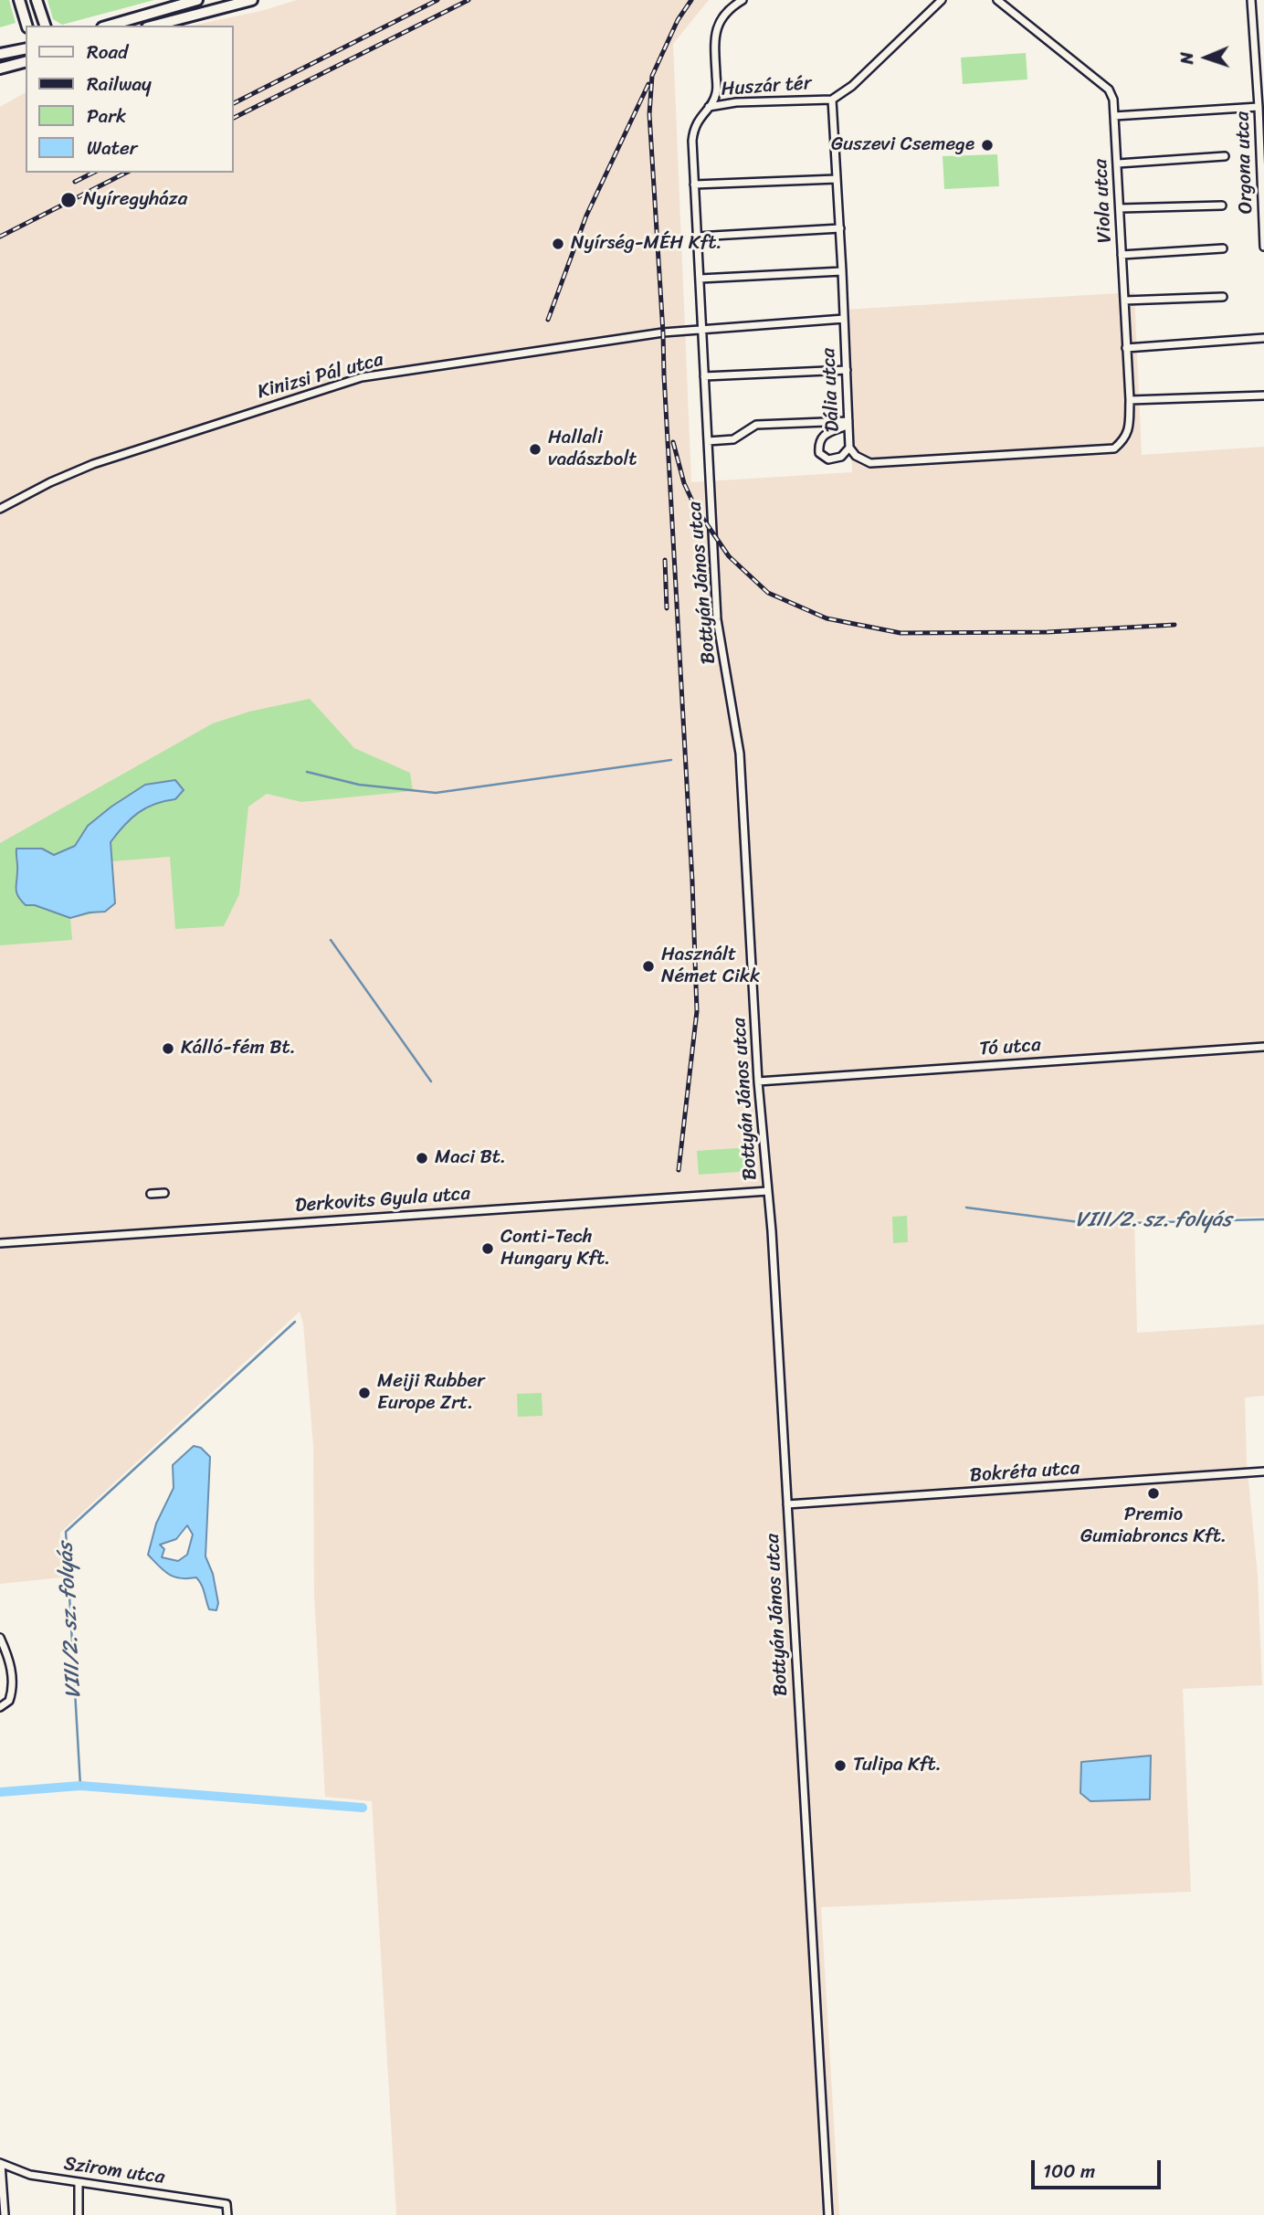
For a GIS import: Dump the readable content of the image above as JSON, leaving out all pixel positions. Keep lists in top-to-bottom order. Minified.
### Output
{"streets":{"street":["Huszár tér","Orgona utca","Viola utca","Kinizsi Pál utca","Dália utca","Bottyán János utca","Tó utca","Derkovits Gyula utca","Bokréta utca","Szirom utca"]},"crossings":[["Huszár tér","Dália utca"],["Huszár tér","Bottyán János utca"],["Viola utca","Dália utca"],["Kinizsi Pál utca","Dália utca"],["Kinizsi Pál utca","Bottyán János utca"],["Bottyán János utca","Tó utca"],["Bottyán János utca","Derkovits Gyula utca"],["Bottyán János utca","Bokréta utca"]],"water":["VIII/2. sz. folyás"],"places":["Guszevi Csemege","Nyíregyháza","Nyírség-MÉH Kft.","Hallali vadászbolt","Használt Német Cikk","Kálló-fém Bt.","Maci Bt.","Conti-Tech Hungary Kft.","Meiji Rubber Europe Zrt.","Premio Gumiabroncs Kft.","Tulipa Kft."],"legend":["Road","Railway","Park","Water"],"scale_bar":"100 m","north":"left"}
